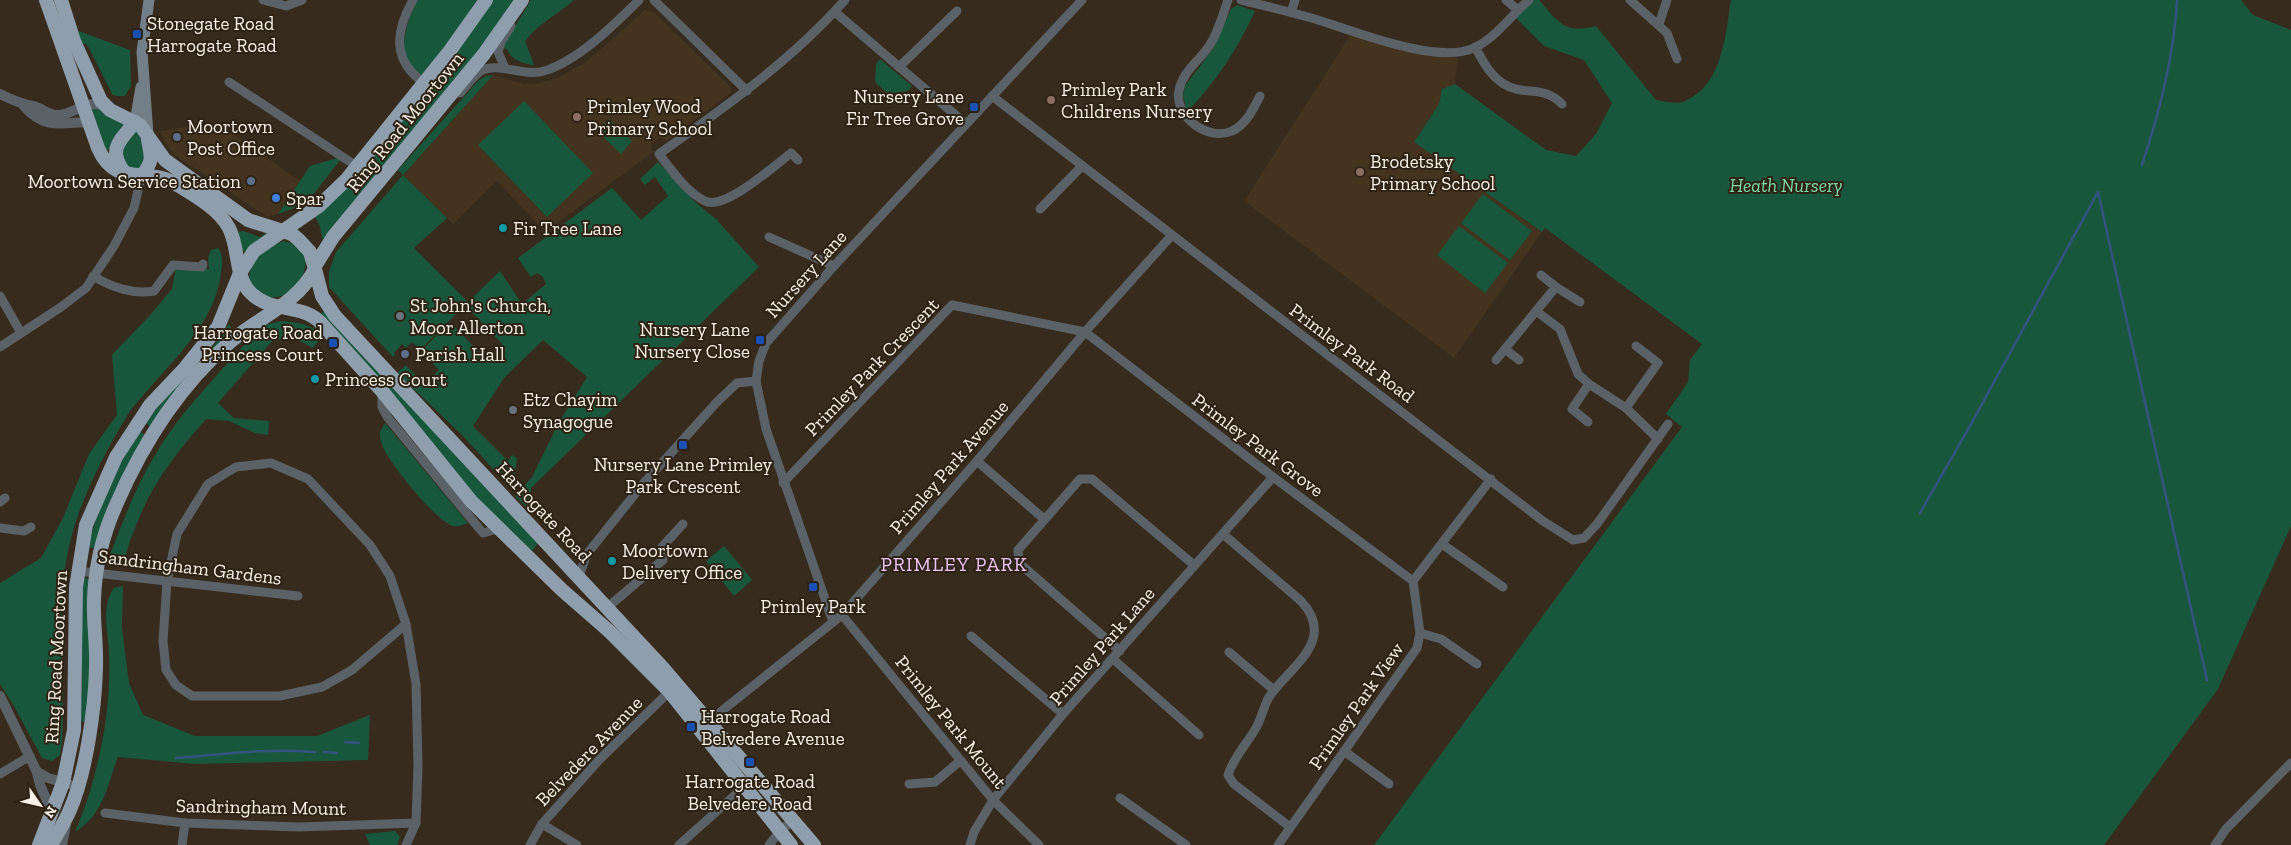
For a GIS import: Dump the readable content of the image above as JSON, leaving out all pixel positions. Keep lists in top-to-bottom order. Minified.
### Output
{"streets":{"highway":["Ring Road Moortown","Harrogate Road"],"street":["Nursery Lane","Primley Park Road","Primley Park Crescent","Primley Park Grove","Primley Park Avenue","Sandringham Gardens","Primley Park Lane","Primley Park View","Primley Park Mount","Belvedere Avenue","Sandringham Mount"]},"crossings":[["Ring Road Moortown","Harrogate Road"],["Ring Road Moortown","Sandringham Gardens"],["Nursery Lane","Primley Park Road"],["Primley Park Road","Primley Park Avenue"],["Primley Park Crescent","Primley Park Grove"],["Primley Park Crescent","Primley Park Avenue"],["Primley Park Grove","Primley Park Avenue"],["Primley Park Grove","Primley Park Lane"],["Primley Park Grove","Primley Park View"],["Primley Park Avenue","Harrogate Road"],["Primley Park Avenue","Primley Park Mount"],["Harrogate Road","Belvedere Avenue"],["Primley Park Lane","Primley Park Mount"]],"districts":["PRIMLEY PARK"],"parks":["Heath Nursery"],"places":{"transit":["Stonegate Road Harrogate Road","Nursery Lane Fir Tree Grove","Nursery Lane Nursery Close","Harrogate Road Princess Court","Nursery Lane Primley Park Crescent","Primley Park","Harrogate Road Belvedere Avenue","Harrogate Road Belvedere Road"],"other":["Primley Park Childrens Nursery","Primley Wood Primary School","Moortown Post Office","Brodetsky Primary School","Moortown Service Station","Spar","Fir Tree Lane","St John's Church, Moor Allerton","Parish Hall","Princess Court","Etz Chayim Synagogue","Moortown Delivery Office"]},"north":"bottom right"}
